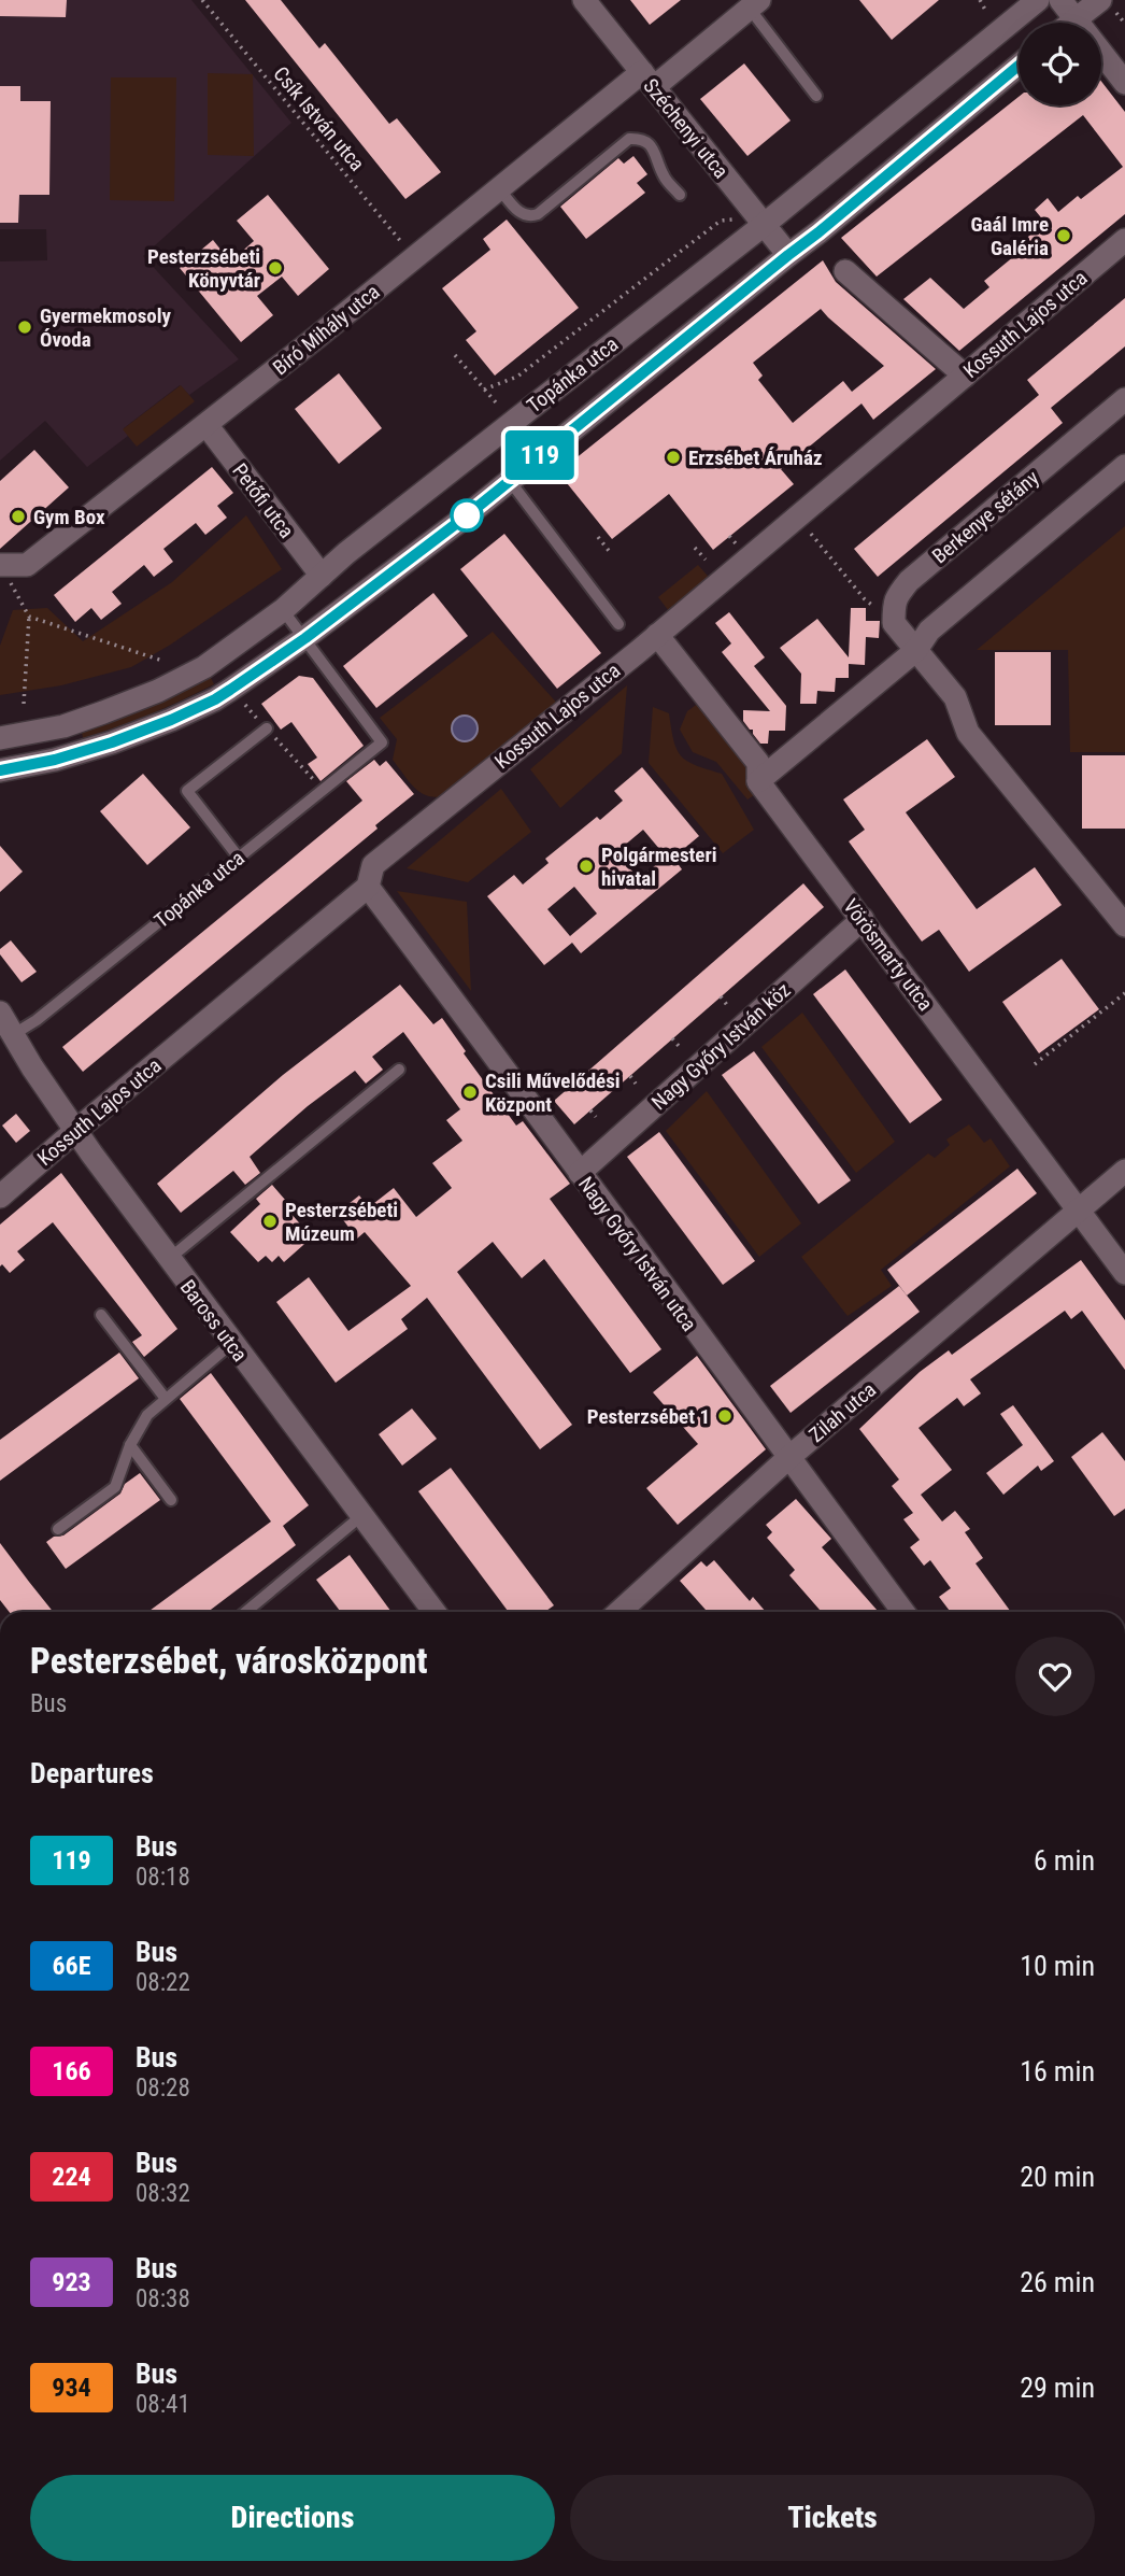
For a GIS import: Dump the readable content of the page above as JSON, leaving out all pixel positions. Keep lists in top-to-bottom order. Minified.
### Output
{"streets":{"street":["Széchenyi utca","Kossuth Lajos utca","Bíró Mihály utca","Topánka utca","Petőfi utca","Berkenye sétány","Vörösmarty utca","Nagy Győry István köz","Nagy Győry István utca","Baross utca","Zilah utca"],"path":["Csík István utca"]},"crossings":[["Csík István utca","Bíró Mihály utca"],["Széchenyi utca","Bíró Mihály utca"],["Széchenyi utca","Topánka utca"],["Kossuth Lajos utca","Vörösmarty utca"],["Kossuth Lajos utca","Nagy Győry István utca"],["Kossuth Lajos utca","Baross utca"],["Bíró Mihály utca","Petőfi utca"],["Topánka utca","Petőfi utca"],["Topánka utca","Baross utca"],["Vörösmarty utca","Nagy Győry István köz"],["Vörösmarty utca","Zilah utca"],["Nagy Győry István köz","Nagy Győry István utca"],["Nagy Győry István utca","Zilah utca"]],"places":["Gaál Imre Galéria","Pesterzsébeti Könyvtár","Gyermekmosoly Óvoda","Erzsébet Áruház","Gym Box","Polgármesteri hivatal","Csili Művelődési Központ","Pesterzsébeti Múzeum","Pesterzsébet 1"],"lines":["bus line 119"],"page":{"on_map":"119","heading":[["Pesterzsébet, városközpont","Bus"],"Departures"],"list":[{"mark":"119","name":"Bus","note":"08:18","value":"6 min"},{"mark":"66E","name":"Bus","note":"08:22","value":"10 min"},{"mark":"166","name":"Bus","note":"08:28","value":"16 min"},{"mark":"224","name":"Bus","note":"08:32","value":"20 min"},{"mark":"923","name":"Bus","note":"08:38","value":"26 min"},{"mark":"934","name":"Bus","note":"08:41","value":"29 min"}],"buttons":["Directions","Tickets"]}}
